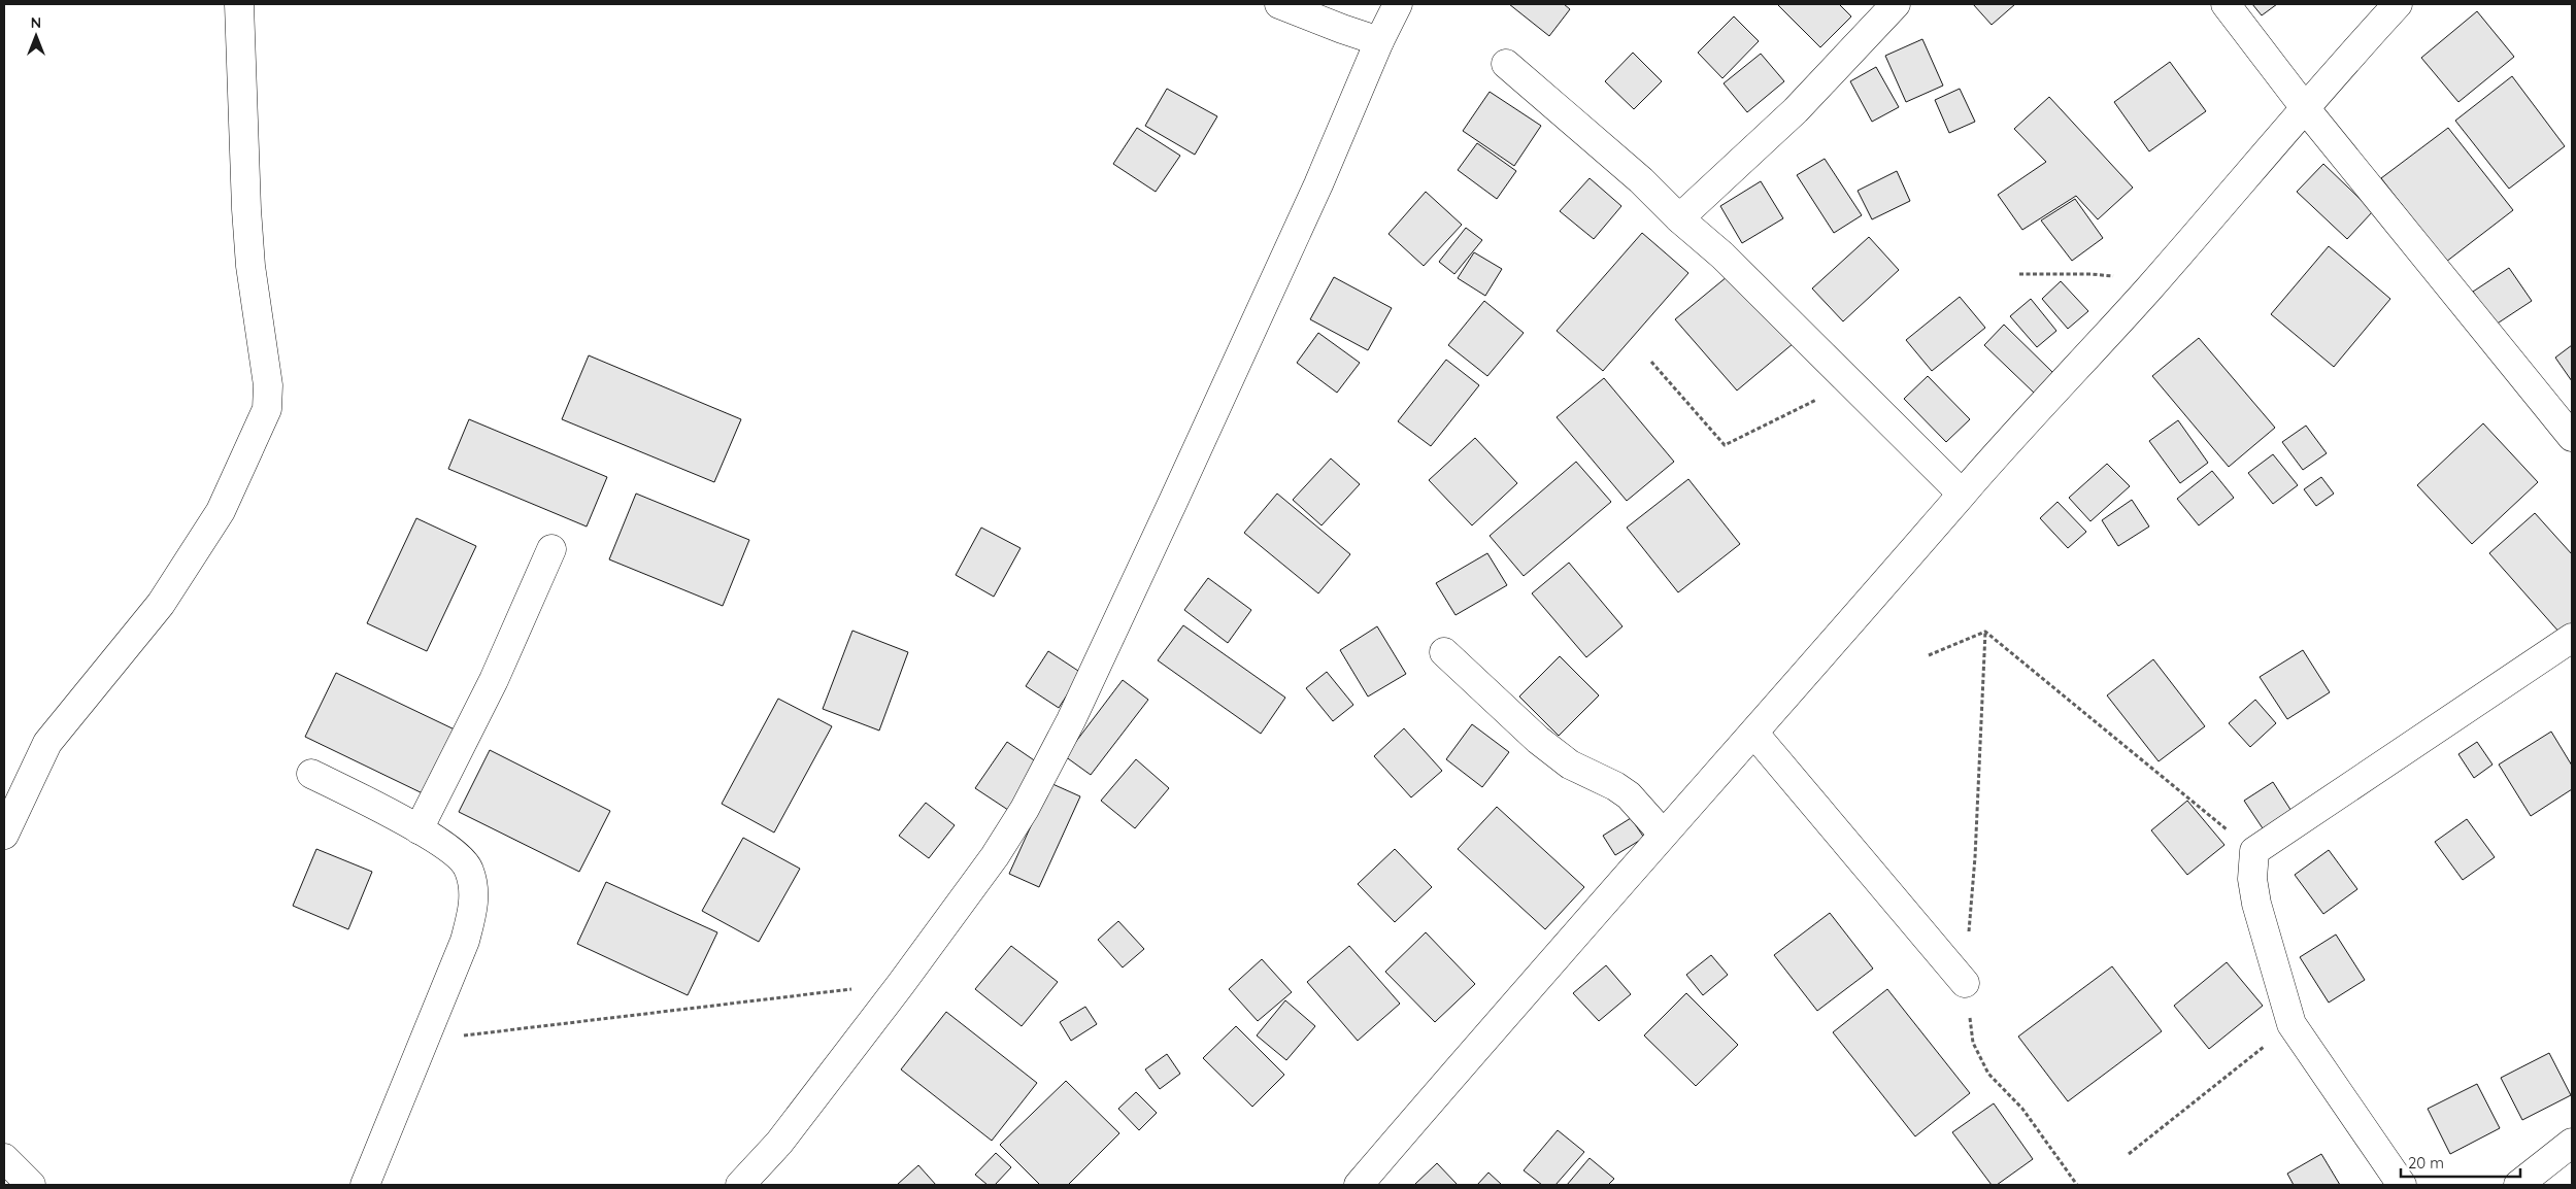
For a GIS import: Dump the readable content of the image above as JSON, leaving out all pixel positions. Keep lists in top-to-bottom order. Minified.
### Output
{"scale_bar":"20 m","north":"top"}
